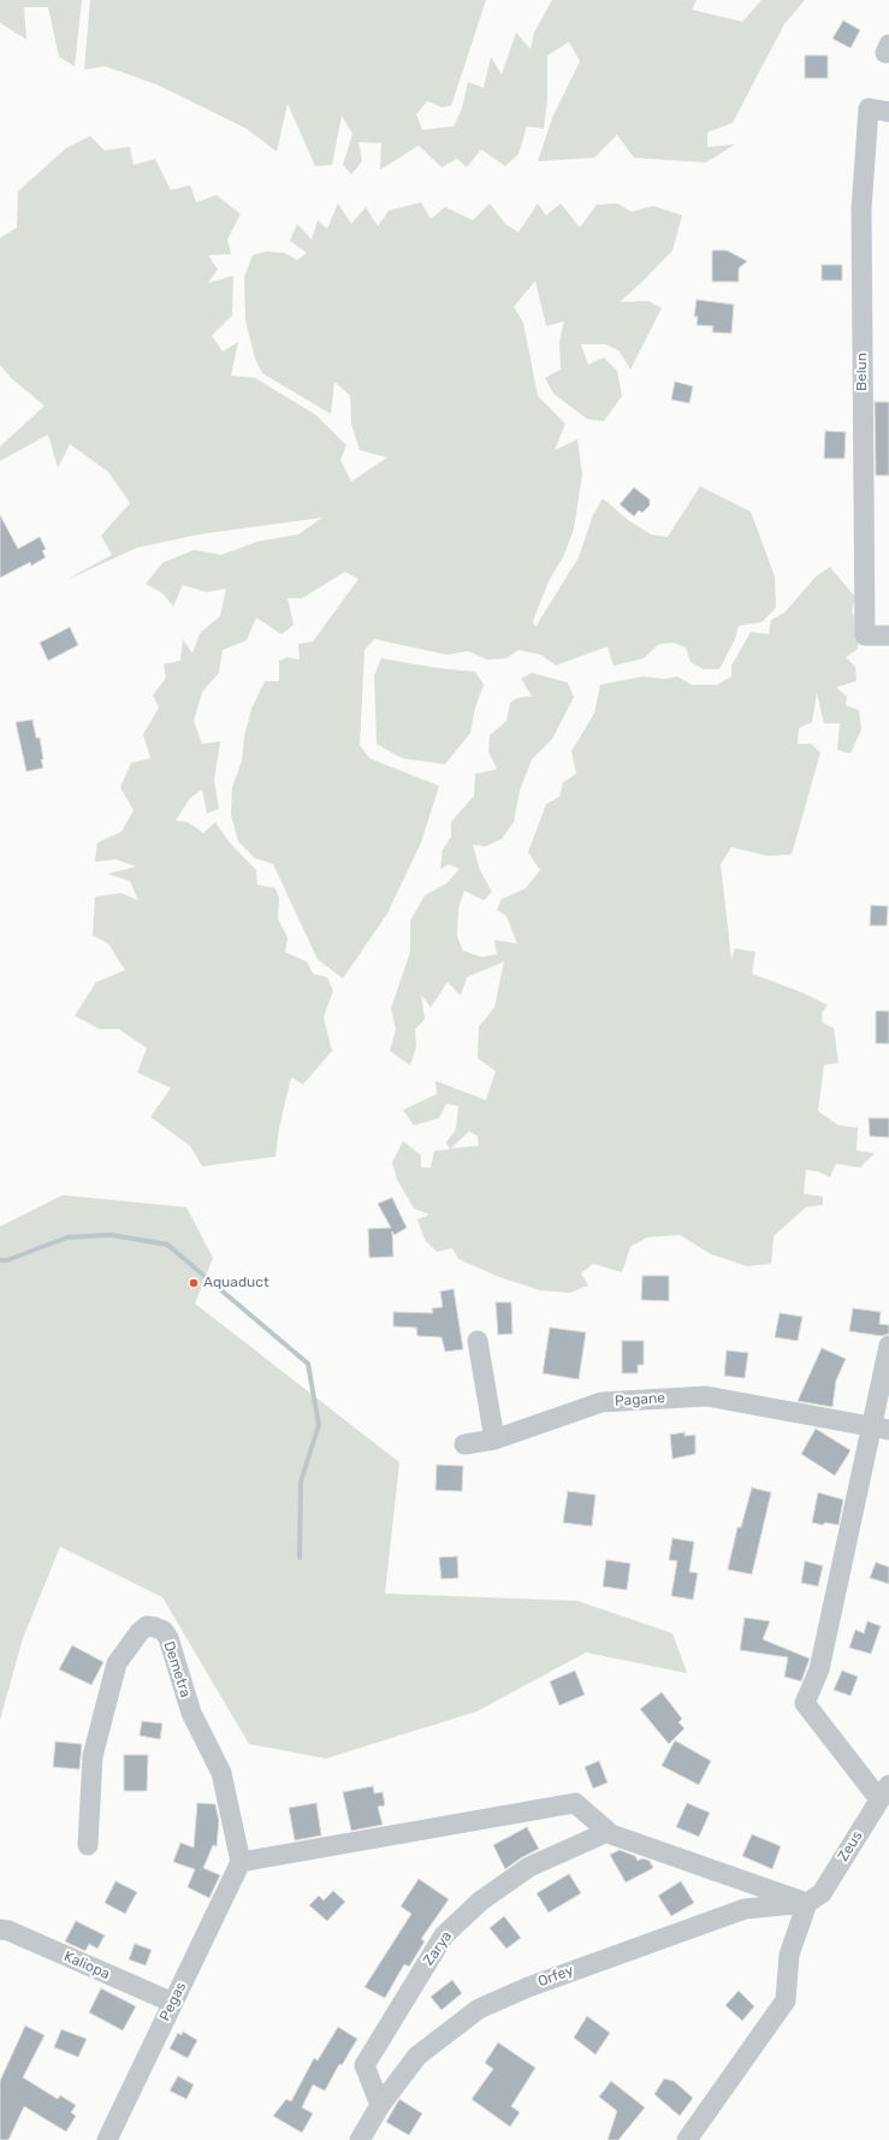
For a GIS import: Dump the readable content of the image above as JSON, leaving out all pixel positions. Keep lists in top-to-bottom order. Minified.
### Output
{"streets":{"street":["Belun","Pagane","Demetra","Zeus","Zarya","Kaliopa","Orfey","Pegas"]},"crossings":[["Demetra","Pegas"],["Zeus","Orfey"],["Zarya","Orfey"],["Kaliopa","Pegas"]],"places":["Aquaduct"]}
